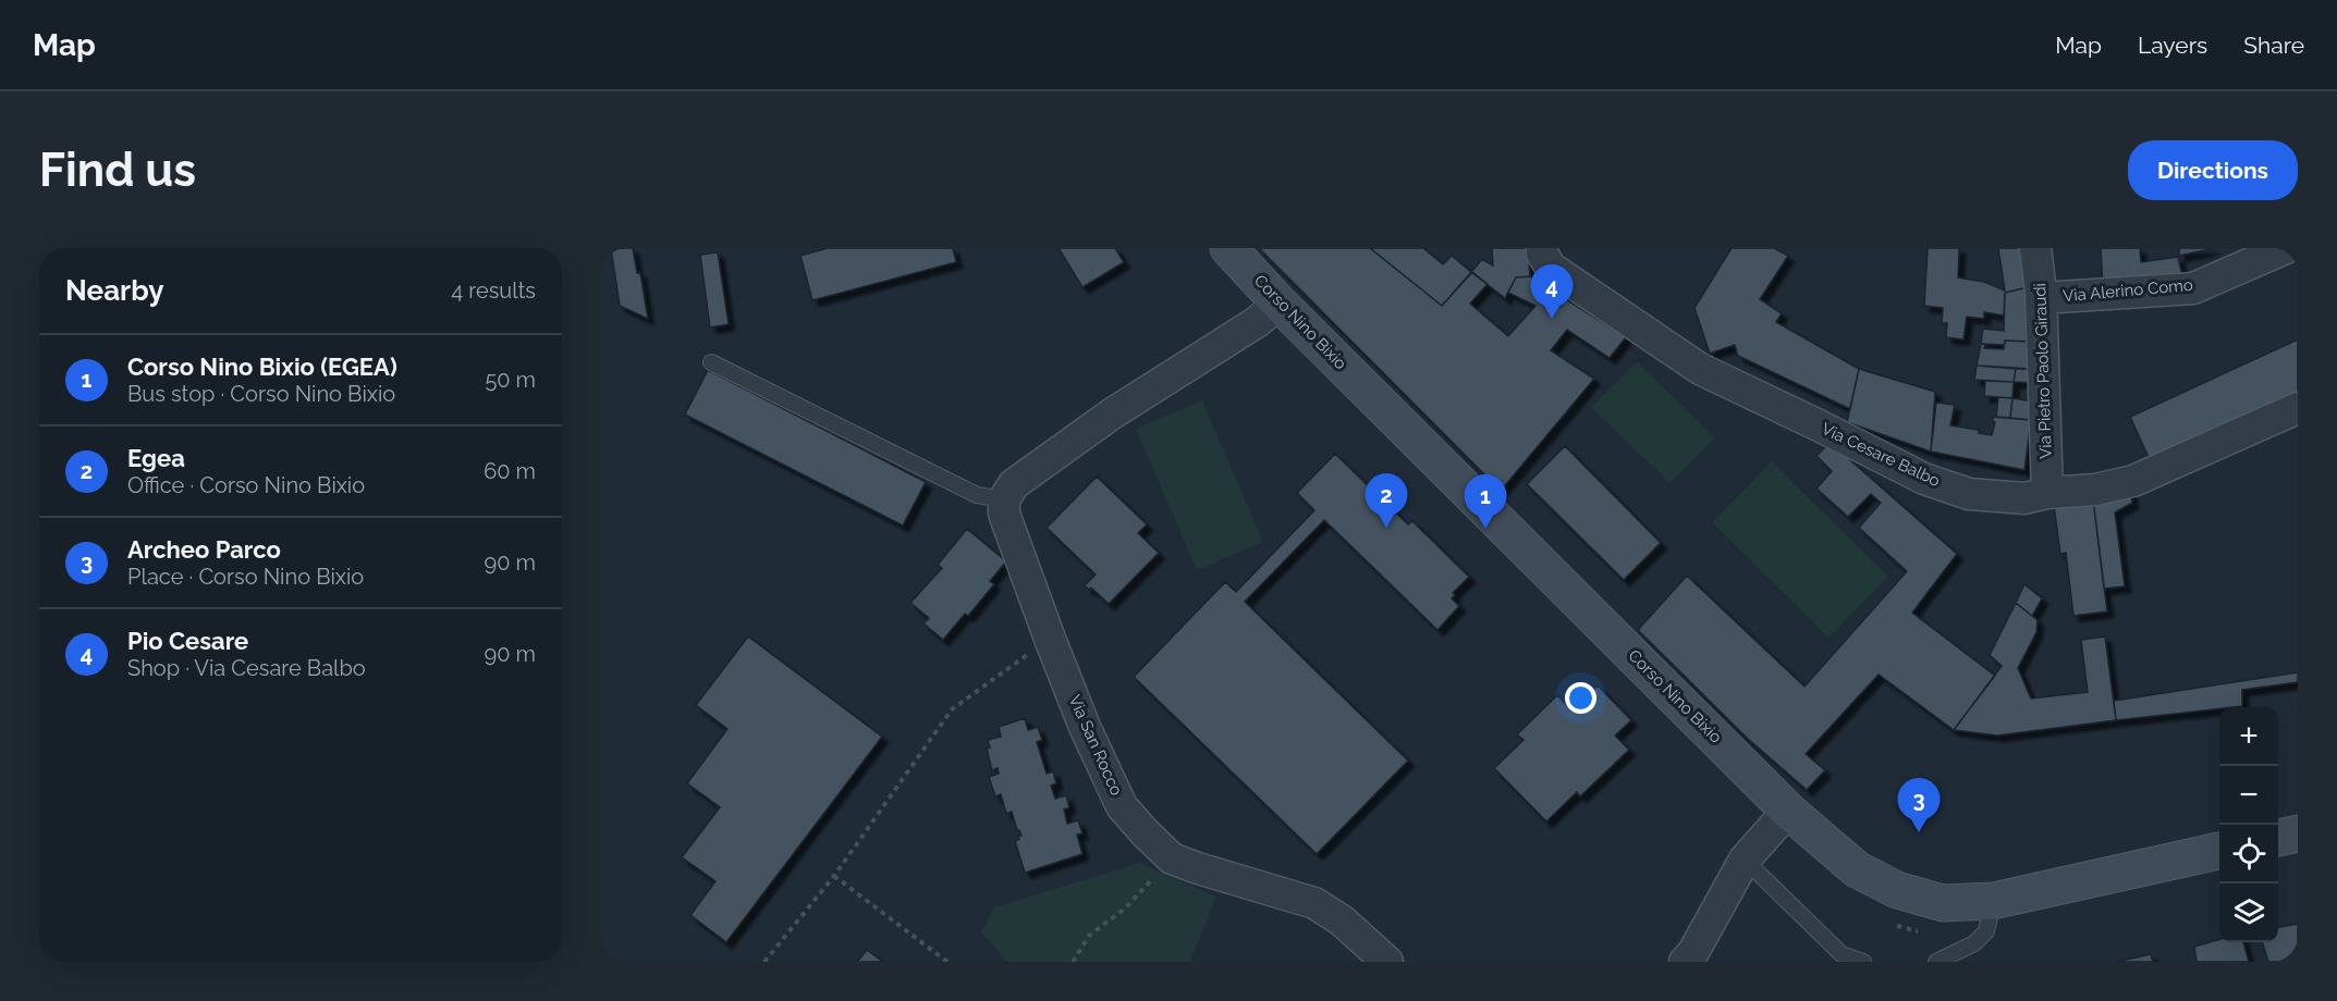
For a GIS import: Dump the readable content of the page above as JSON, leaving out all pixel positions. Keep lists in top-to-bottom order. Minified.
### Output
{"streets":{"main road":["Corso Nino Bixio"],"street":["Via Alerino Como","Via Pietro Paolo Giraudi","Via Cesare Balbo","Via San Rocco"]},"crossings":[["Via Alerino Como","Via Pietro Paolo Giraudi"],["Via Pietro Paolo Giraudi","Via Cesare Balbo"]],"page":{"header":"Map","nav":["Map","Layers","Share"],"buttons":"Directions","title":"Find us","heading":["Nearby","4 results"],"pins":["4","2","1","3"],"list":[{"mark":"1","name":"Corso Nino Bixio (EGEA)","note":"Bus stop · Corso Nino Bixio","value":"50 m"},{"mark":"2","name":"Egea","note":"Office · Corso Nino Bixio","value":"60 m"},{"mark":"3","name":"Archeo Parco","note":"Place · Corso Nino Bixio","value":"90 m"},{"mark":"4","name":"Pio Cesare","note":"Shop · Via Cesare Balbo","value":"90 m"}],"map_buttons":["+","−"]}}
